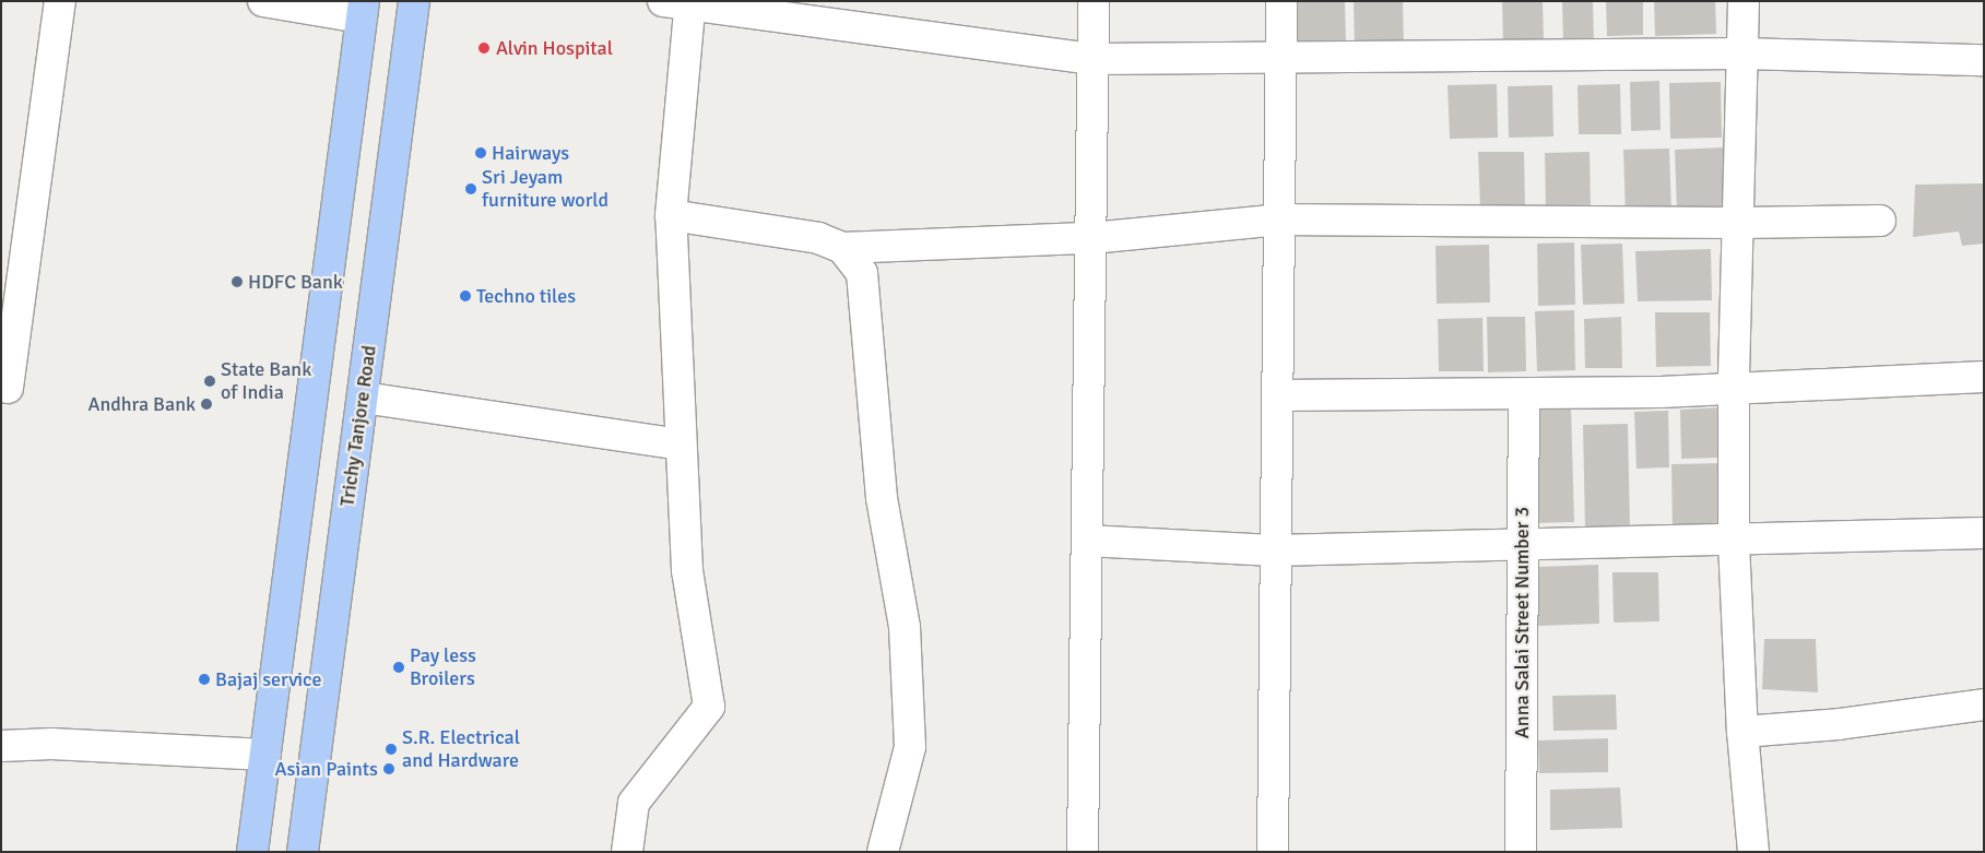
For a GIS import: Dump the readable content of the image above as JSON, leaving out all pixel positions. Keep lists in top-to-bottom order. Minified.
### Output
{"streets":{"highway":["Trichy Tanjore Road"],"street":["Anna Salai Street Number 3"]},"places":["Alvin Hospital","Hairways","Sri Jeyam furniture world","HDFC Bank","Techno tiles","State Bank of India","Andhra Bank","Pay less Broilers","Bajaj service","S.R. Electrical and Hardware","Asian Paints"]}
